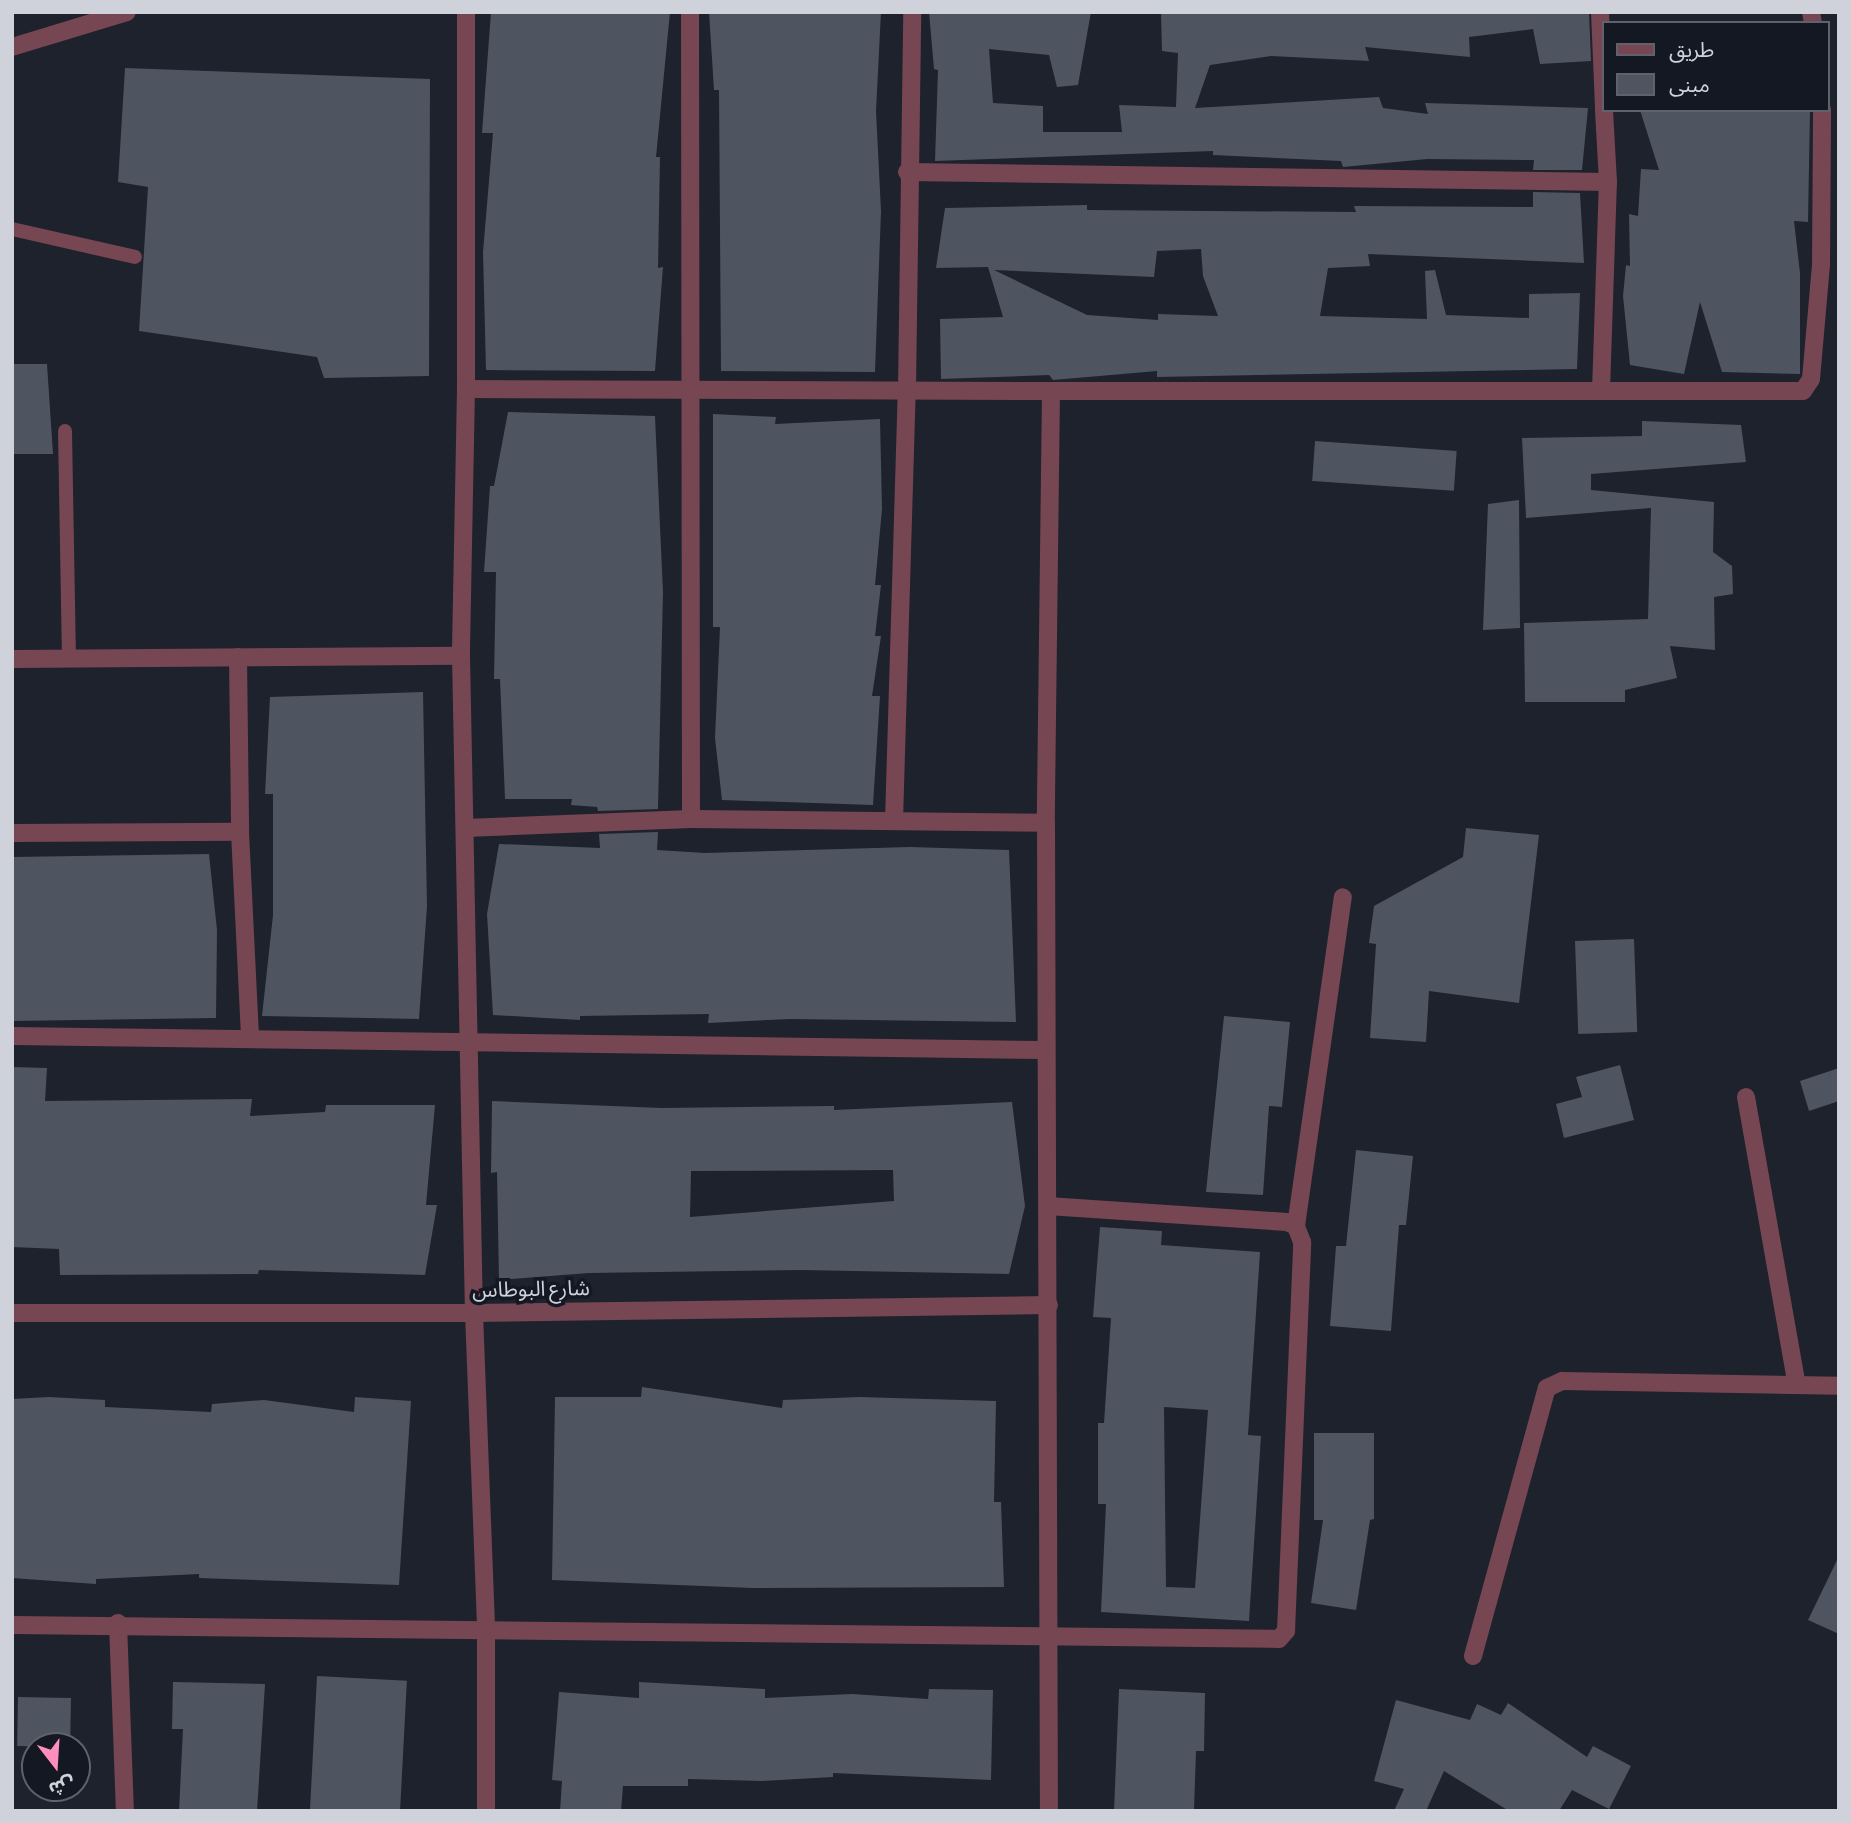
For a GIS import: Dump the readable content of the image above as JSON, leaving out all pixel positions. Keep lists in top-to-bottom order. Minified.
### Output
{"streets":{"street":["شارع البوطاس"]},"legend":["طريق","مبنى"],"north":"bottom"}
